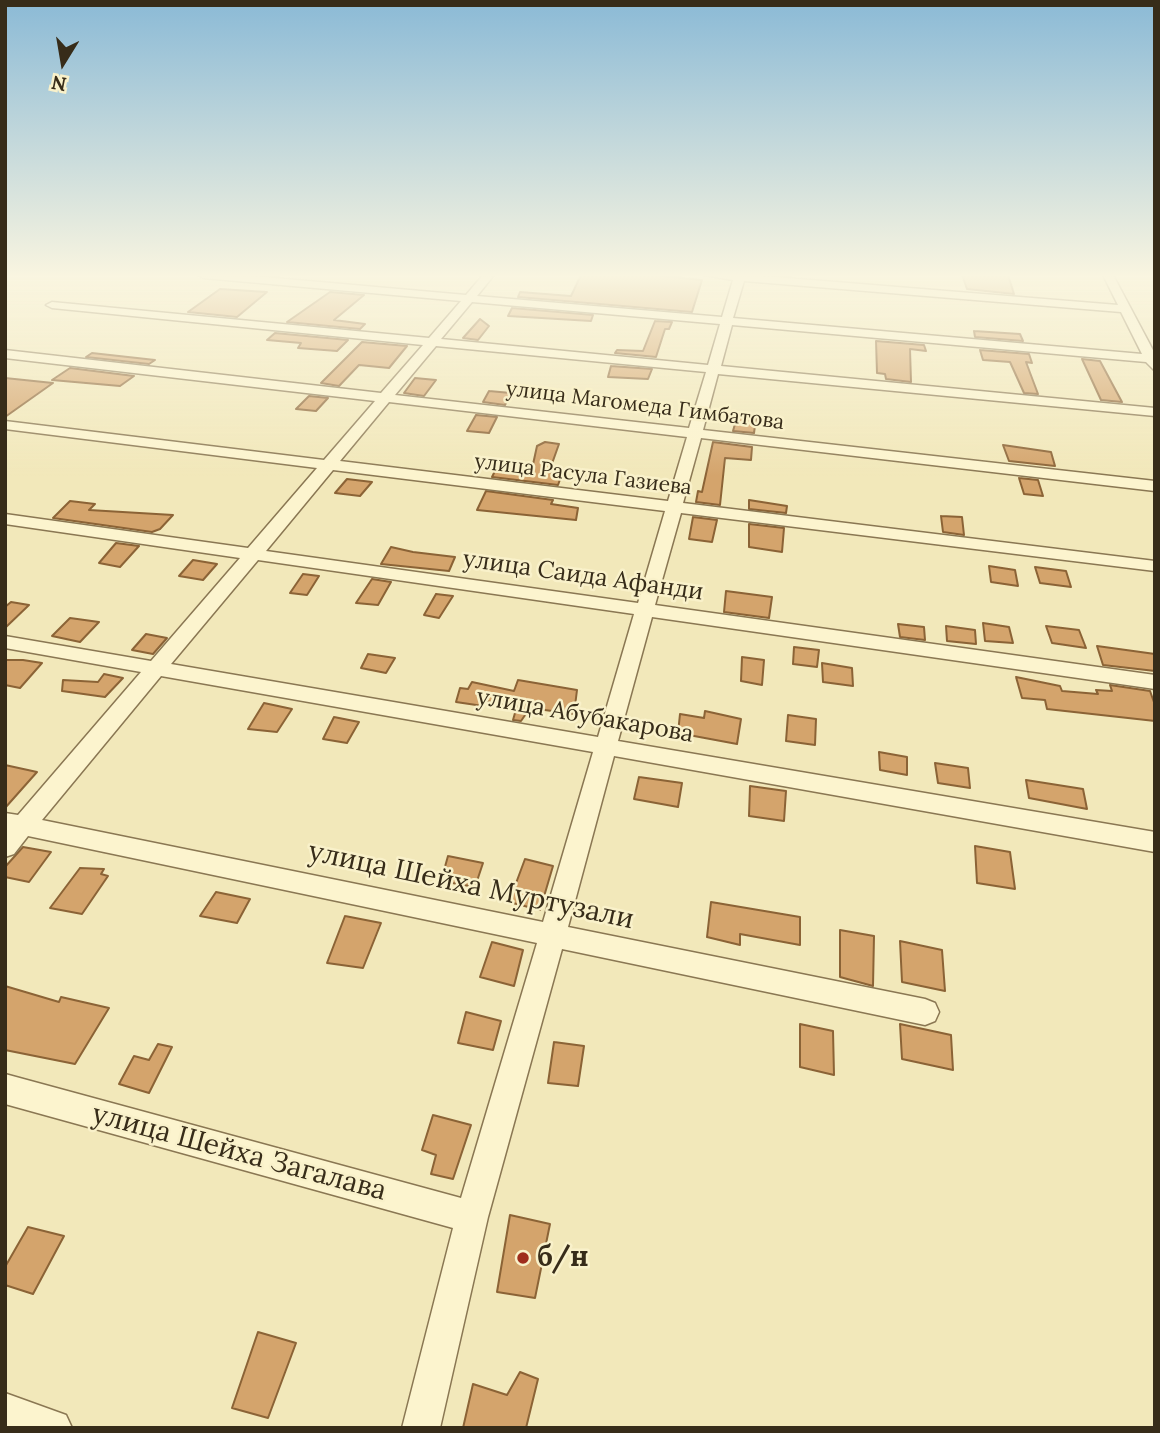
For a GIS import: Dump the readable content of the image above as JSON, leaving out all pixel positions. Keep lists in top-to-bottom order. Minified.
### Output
{"streets":{"street":["улица Магомеда Гимбатова","улица Расула Газиева","улица Саида Афанди","улица Абубакарова","улица Шейха Муртузали","улица Шейха Загалава"]},"places":["б/н"],"north":"bottom"}
